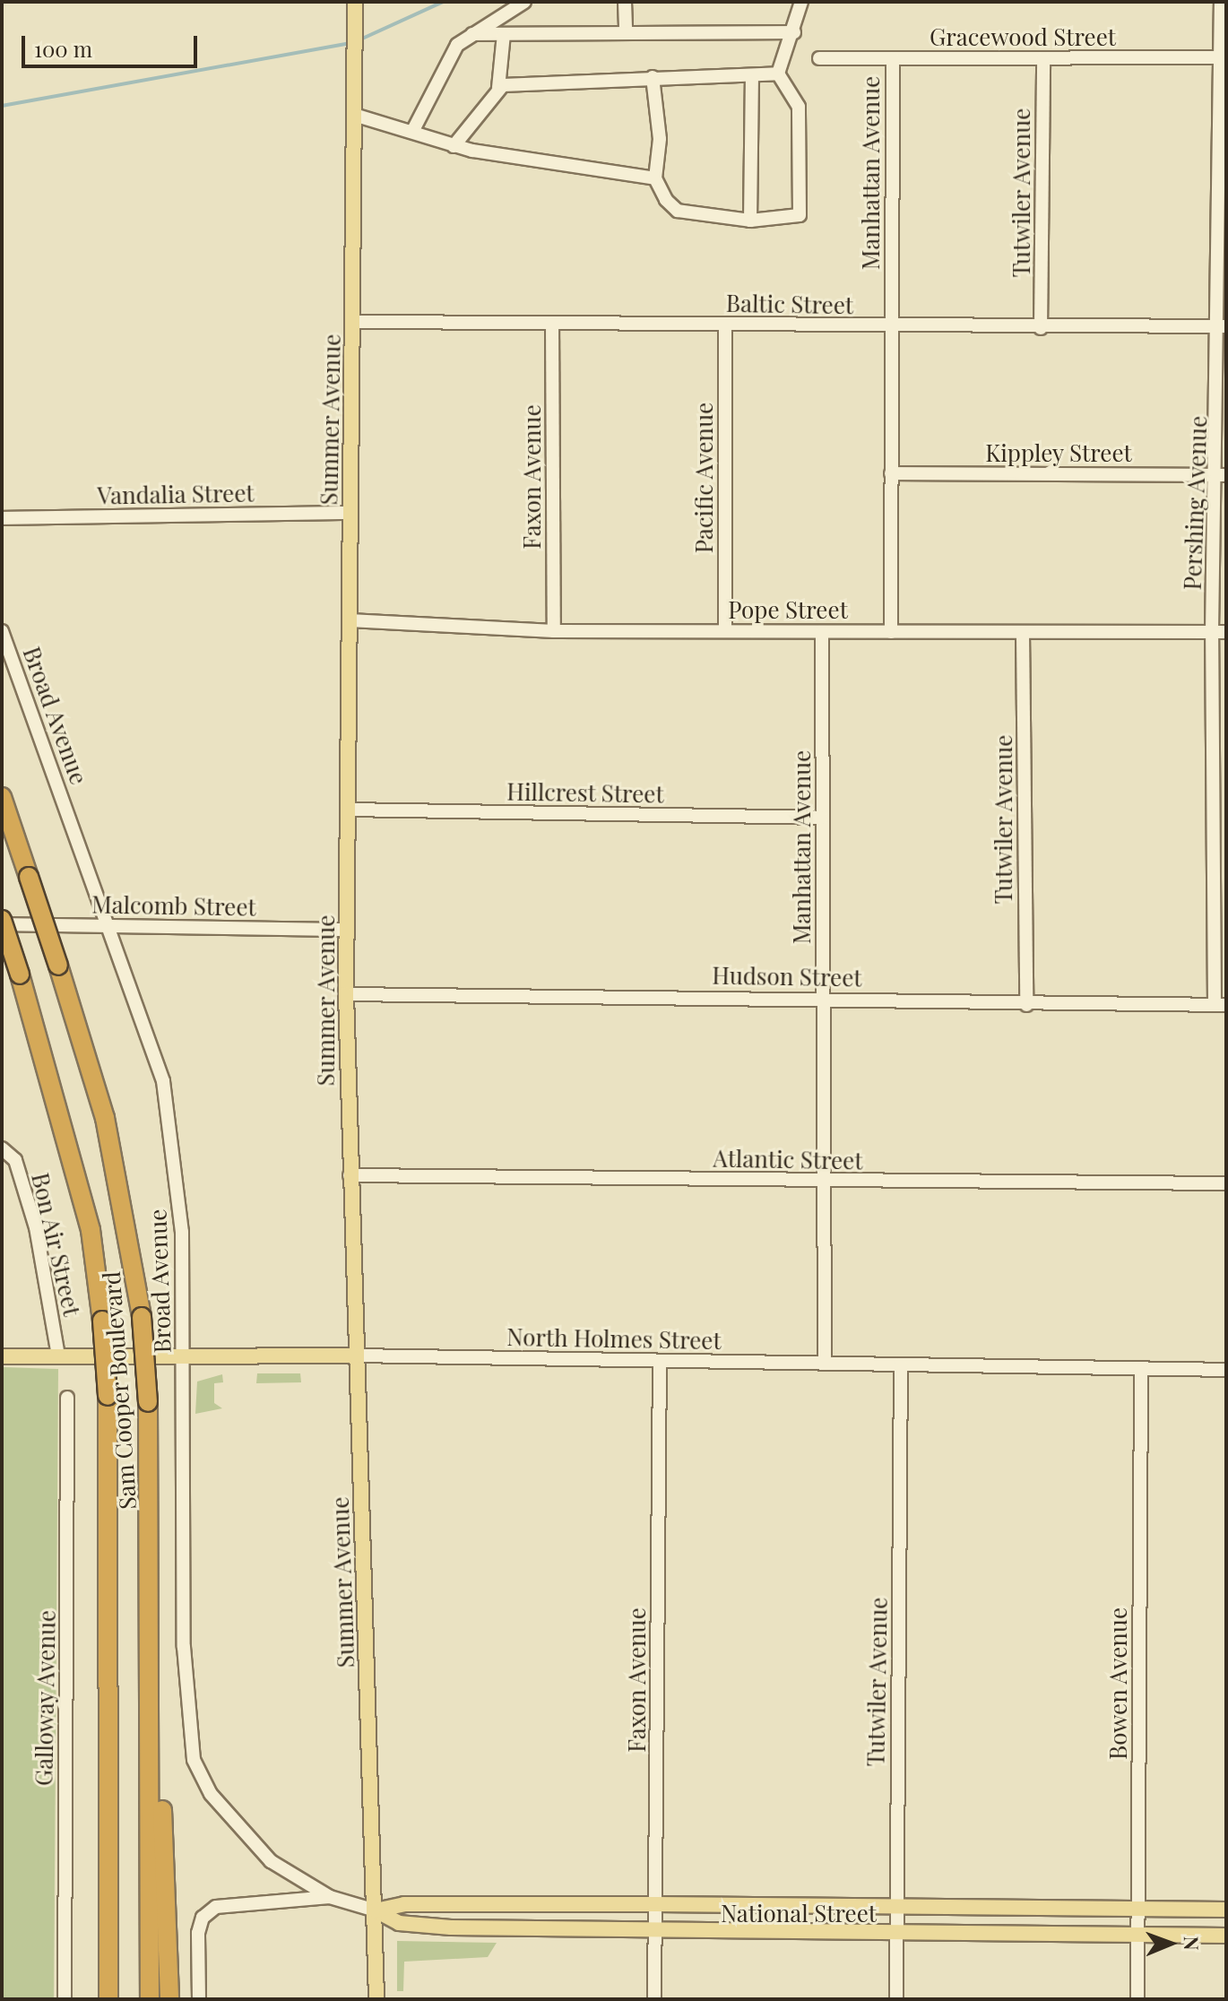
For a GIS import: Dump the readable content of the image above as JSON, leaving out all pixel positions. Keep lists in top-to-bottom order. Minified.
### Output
{"streets":{"highway":["Sam Cooper Boulevard"],"main road":["Summer Avenue","North Holmes Street","National Street"],"street":["Gracewood Street","Manhattan Avenue","Tutwiler Avenue","Baltic Street","Kippley Street","Faxon Avenue","Pacific Avenue","Vandalia Street","Pershing Avenue","Pope Street","Broad Avenue","Hillcrest Street","Malcomb Street","Hudson Street","Atlantic Street","Bon Air Street","Bowen Avenue","Galloway Avenue"]},"crossings":[["Gracewood Street","Manhattan Avenue"],["Gracewood Street","Tutwiler Avenue"],["Gracewood Street","Pershing Avenue"],["Manhattan Avenue","Baltic Street"],["Manhattan Avenue","Kippley Street"],["Manhattan Avenue","Pope Street"],["Manhattan Avenue","Hillcrest Street"],["Manhattan Avenue","Hudson Street"],["Manhattan Avenue","Atlantic Street"],["Manhattan Avenue","North Holmes Street"],["Tutwiler Avenue","Baltic Street"],["Tutwiler Avenue","Pope Street"],["Tutwiler Avenue","Hudson Street"],["Tutwiler Avenue","North Holmes Street"],["Tutwiler Avenue","National Street"],["Baltic Street","Summer Avenue"],["Baltic Street","Faxon Avenue"],["Baltic Street","Pacific Avenue"],["Baltic Street","Pershing Avenue"],["Summer Avenue","Vandalia Street"],["Summer Avenue","Pope Street"],["Summer Avenue","Hillcrest Street"],["Summer Avenue","Malcomb Street"],["Summer Avenue","Hudson Street"],["Summer Avenue","Atlantic Street"],["Summer Avenue","North Holmes Street"],["Summer Avenue","National Street"],["Kippley Street","Pershing Avenue"],["Faxon Avenue","Pope Street"],["Faxon Avenue","North Holmes Street"],["Faxon Avenue","National Street"],["Pacific Avenue","Pope Street"],["Pershing Avenue","Pope Street"],["Pershing Avenue","Hudson Street"],["Broad Avenue","Malcomb Street"],["Broad Avenue","North Holmes Street"],["Broad Avenue","National Street"],["Malcomb Street","Sam Cooper Boulevard"],["Bon Air Street","North Holmes Street"],["North Holmes Street","Bowen Avenue"],["Bowen Avenue","National Street"]],"scale_bar":"100 m","north":"right"}
